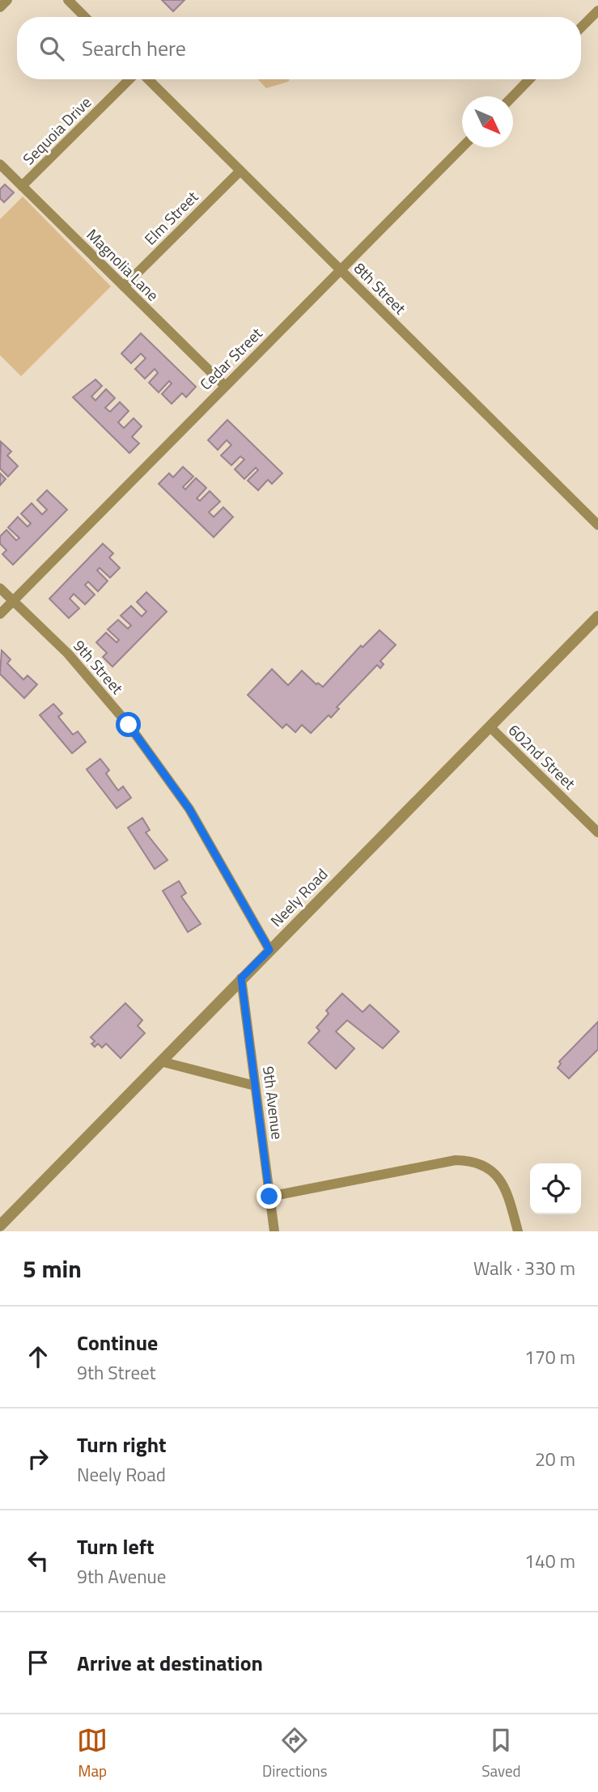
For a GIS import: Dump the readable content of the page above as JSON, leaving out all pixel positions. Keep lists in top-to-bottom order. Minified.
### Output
{"streets":{"street":["Sequoia Drive","Elm Street","Magnolia Lane","8th Street","Cedar Street","9th Street","602nd Street","Neely Road","9th Avenue"]},"crossings":[["Sequoia Drive","Magnolia Lane"],["Elm Street","Magnolia Lane"],["Elm Street","8th Street"],["Magnolia Lane","Cedar Street"],["8th Street","Cedar Street"],["Cedar Street","9th Street"],["9th Street","Neely Road"],["602nd Street","Neely Road"],["Neely Road","9th Avenue"]],"north":"bottom right","page":{"search":"Search here","heading":["5 min","Walk · 330 m"],"list":[["Continue","9th Street","170 m"],["Turn right","Neely Road","20 m"],["Turn left","9th Avenue","140 m"],"Arrive at destination"],"nav":["Map","Directions","Saved"]}}
